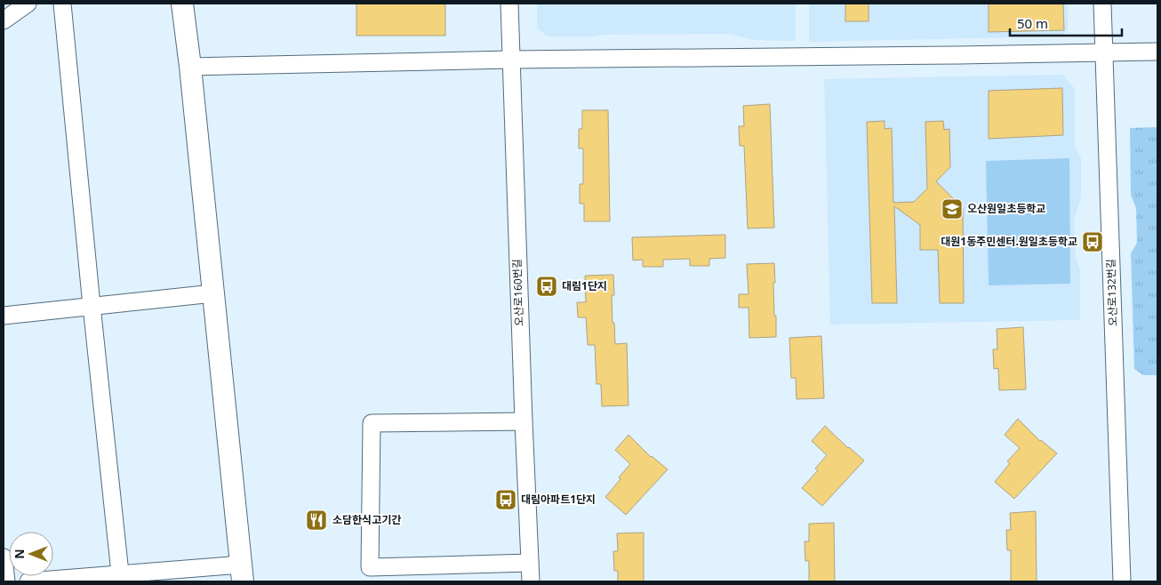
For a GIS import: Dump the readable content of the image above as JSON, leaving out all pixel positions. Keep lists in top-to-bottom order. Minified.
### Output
{"streets":{"street":["오산로160번길","오산로132번길"]},"places":{"school or university":["오산원일초등학교"],"bus stop":["대원1동주민센터.원일초등학교","대림1단지","대림아파트1단지"],"restaurant":["소담한식고기간"]},"scale_bar":"50 m","north":"left"}
